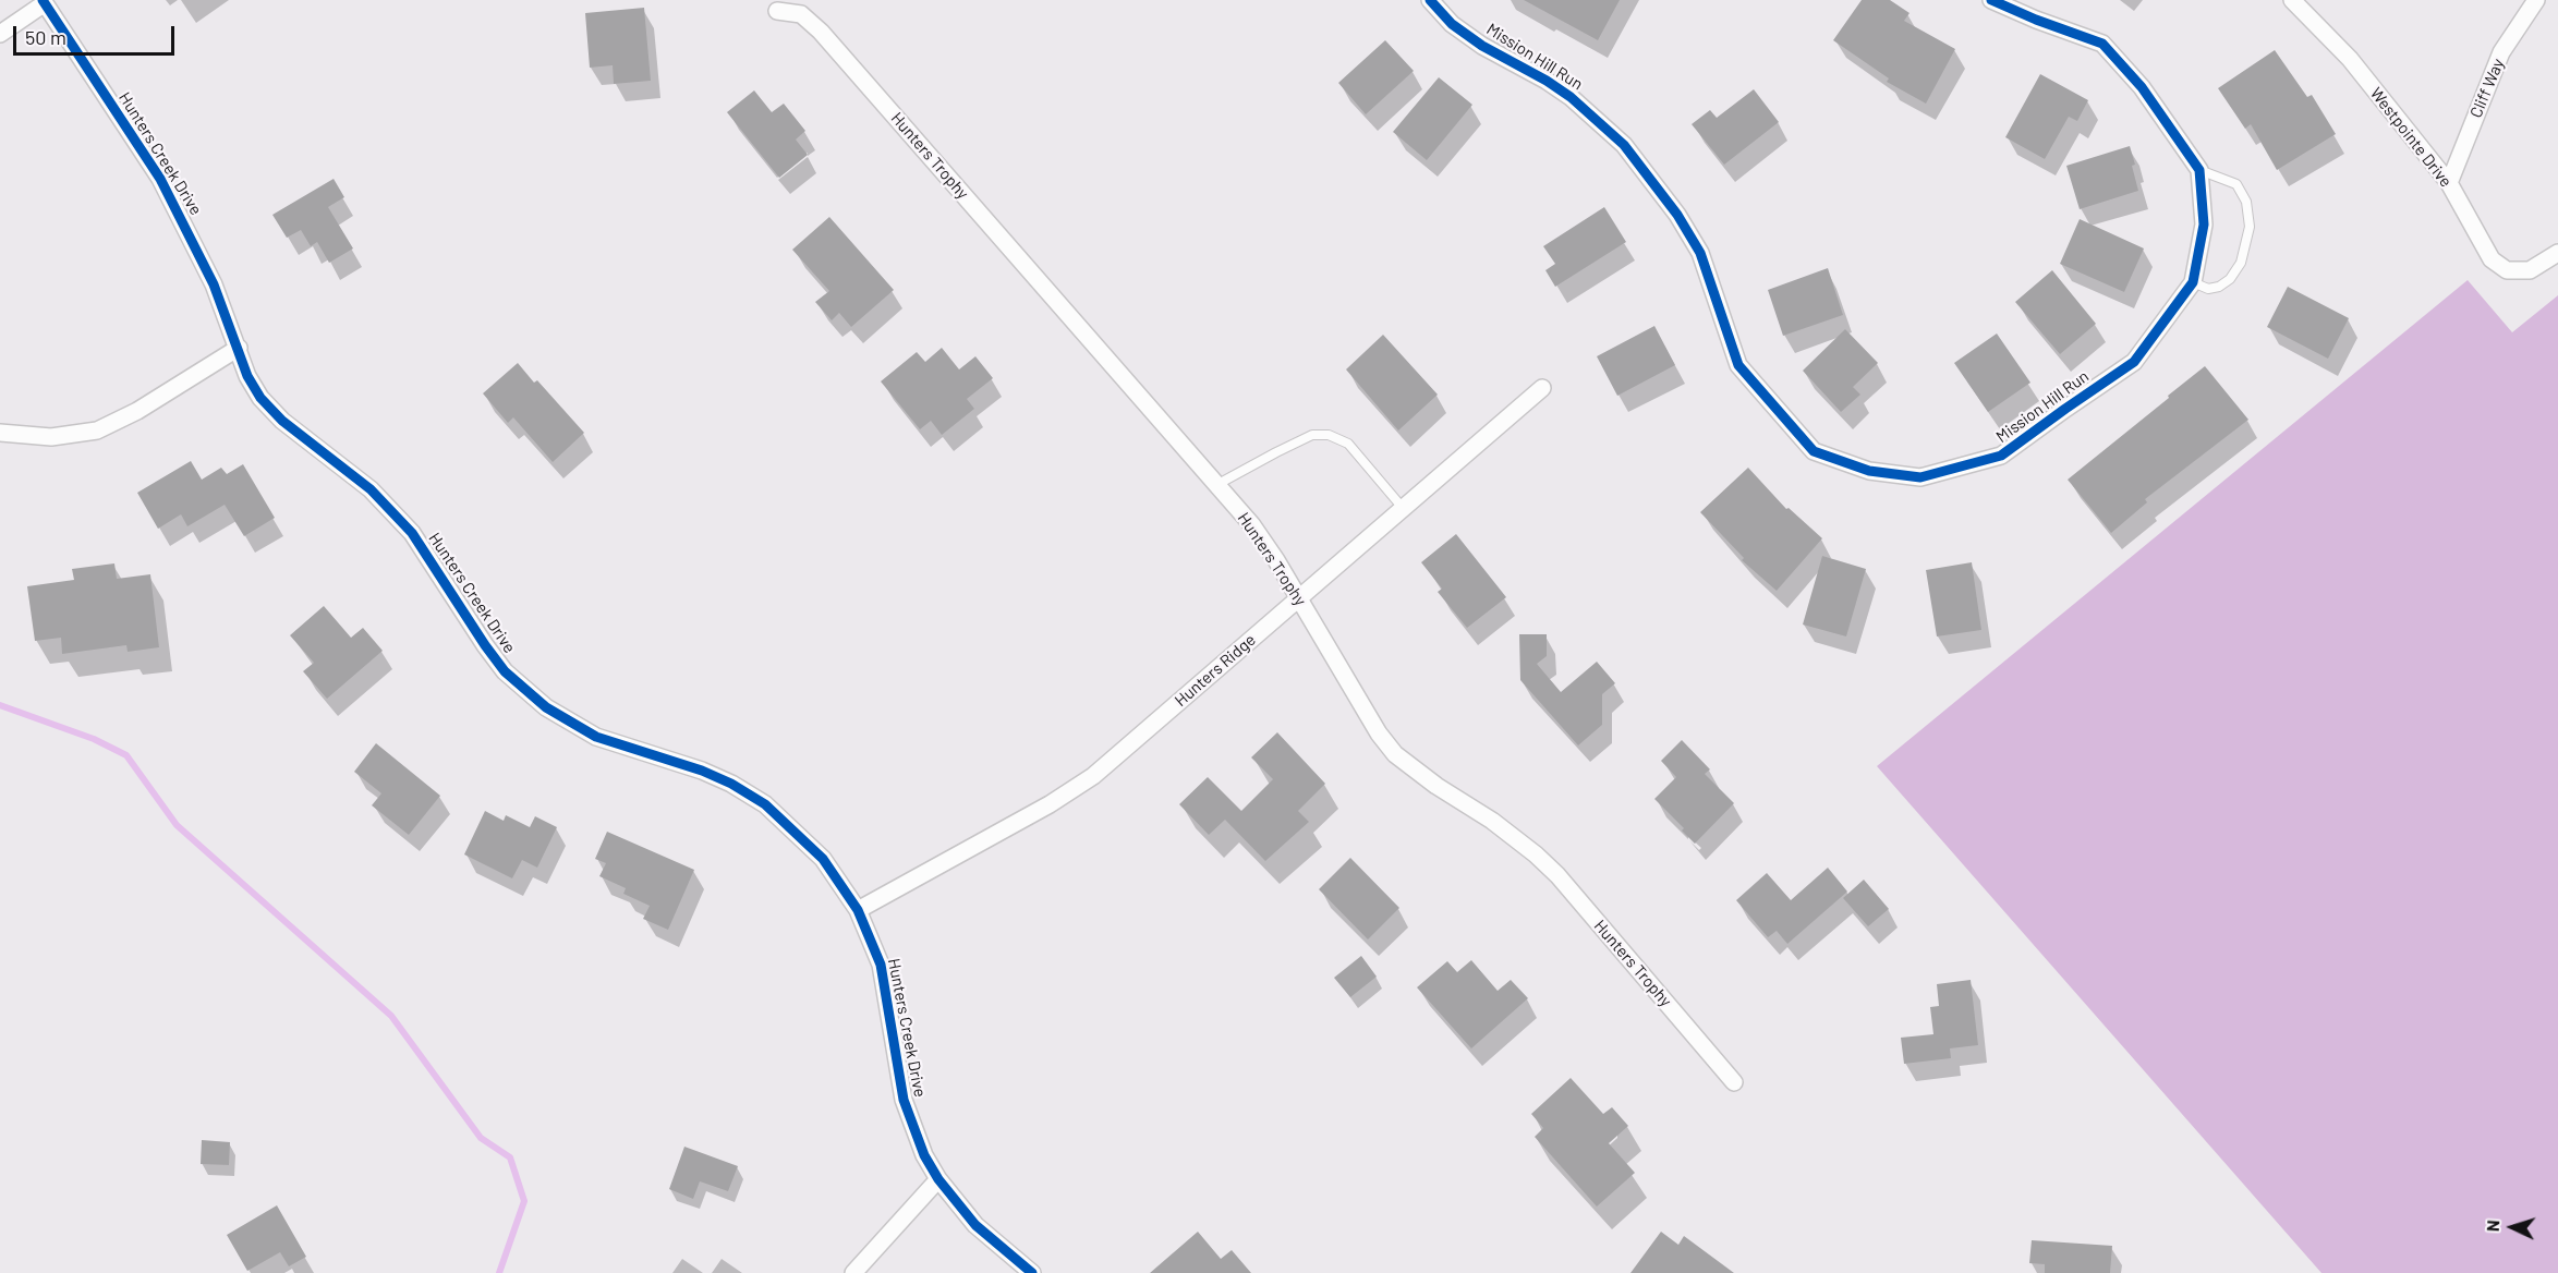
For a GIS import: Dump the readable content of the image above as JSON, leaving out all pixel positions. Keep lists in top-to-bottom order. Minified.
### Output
{"streets":{"street":["Mission Hill Run","Cliff Way","Westpointe Drive","Hunters Creek Drive","Hunters Trophy","Hunters Ridge"]},"crossings":[["Cliff Way","Westpointe Drive"],["Hunters Creek Drive","Hunters Ridge"],["Hunters Trophy","Hunters Ridge"]],"scale_bar":"50 m","north":"left"}
